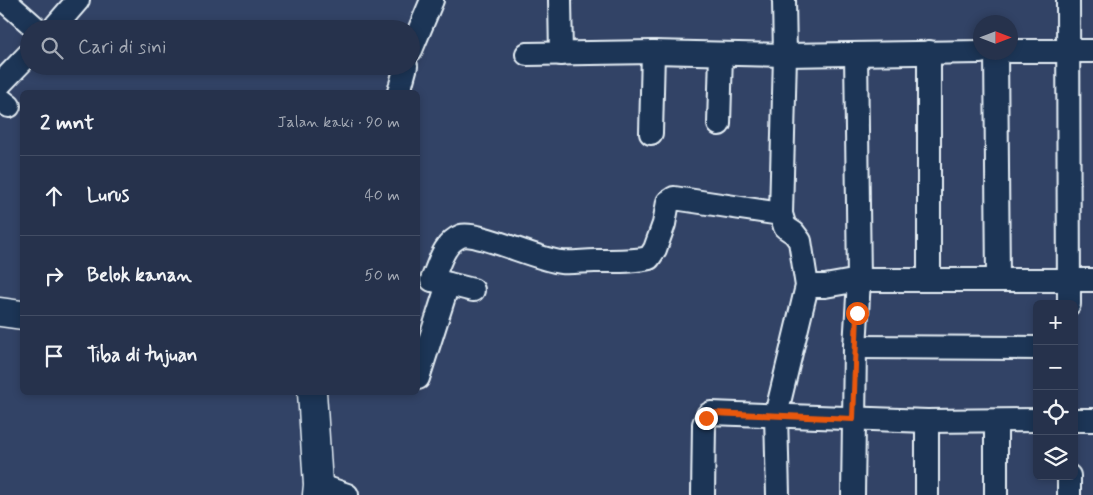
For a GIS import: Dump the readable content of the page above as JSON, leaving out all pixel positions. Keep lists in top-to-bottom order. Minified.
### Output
{"north":"right","page":{"search":"Cari di sini","heading":["2 mnt","Jalan kaki · 90 m"],"list":[["Lurus","40 m"],["Belok kanan","50 m"],"Tiba di tujuan"],"map_buttons":["+","−"]}}
